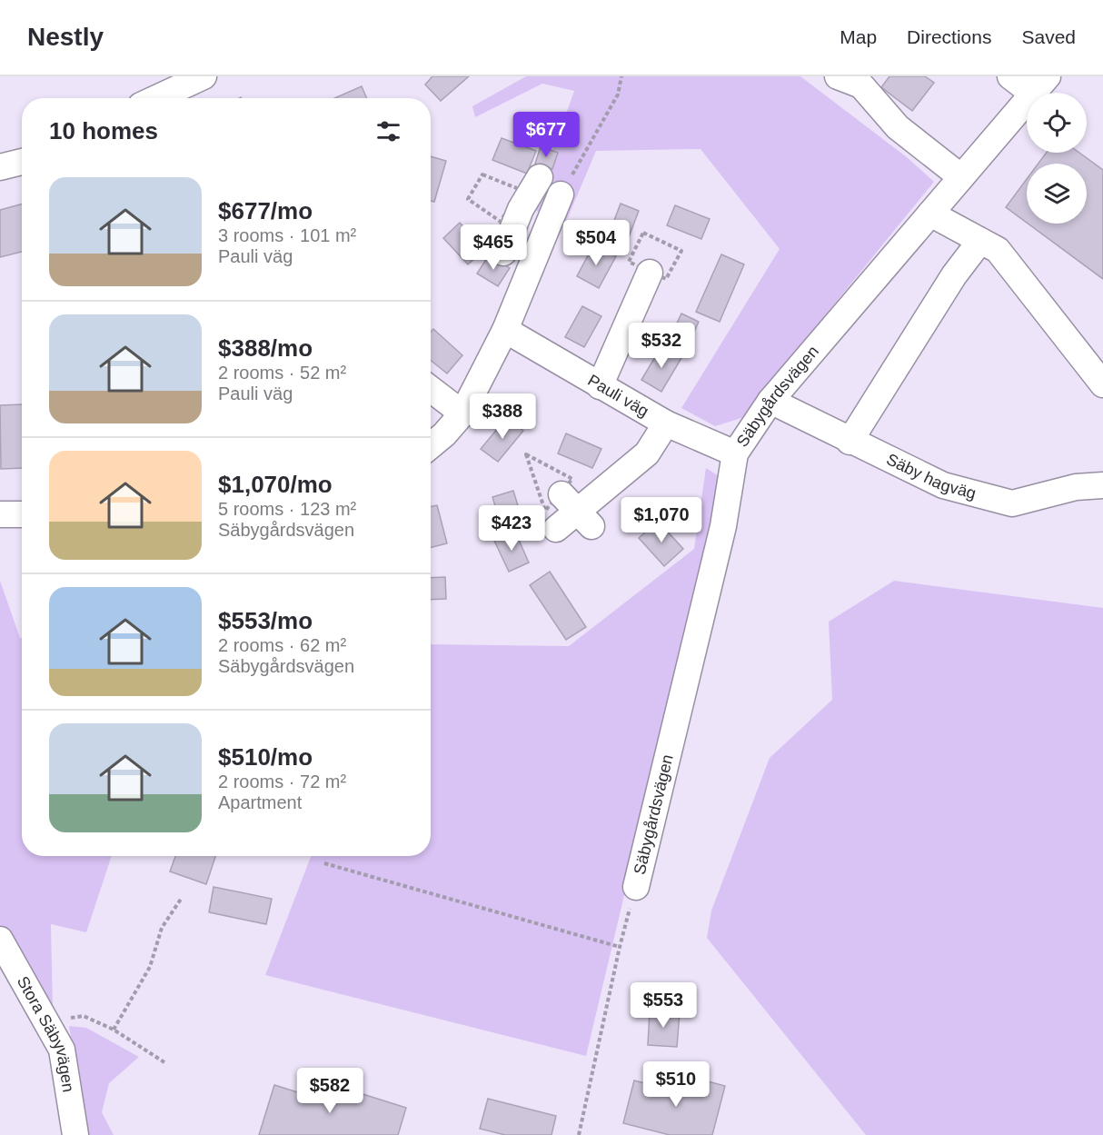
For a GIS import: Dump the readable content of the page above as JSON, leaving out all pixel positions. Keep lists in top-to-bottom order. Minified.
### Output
{"streets":{"street":["Pauli väg","Säbygårdsvägen","Säby hagväg","Stora Säbyvägen"]},"crossings":[["Pauli väg","Säbygårdsvägen"],["Säbygårdsvägen","Säby hagväg"]],"page":{"header":"Nestly","nav":["Map","Directions","Saved"],"heading":"10 homes","price":["$677","$504","$465","$532","$388","$1,070","$423","$553","$510","$582"],"list":[{"name":"$677/mo","note":"3 rooms · 101 m² · Pauli väg"},{"name":"$388/mo","note":"2 rooms · 52 m² · Pauli väg"},{"name":"$1,070/mo","note":"5 rooms · 123 m² · Säbygårdsvägen"},{"name":"$553/mo","note":"2 rooms · 62 m² · Säbygårdsvägen"},{"name":"$510/mo","note":"2 rooms · 72 m² · Apartment"}]}}
